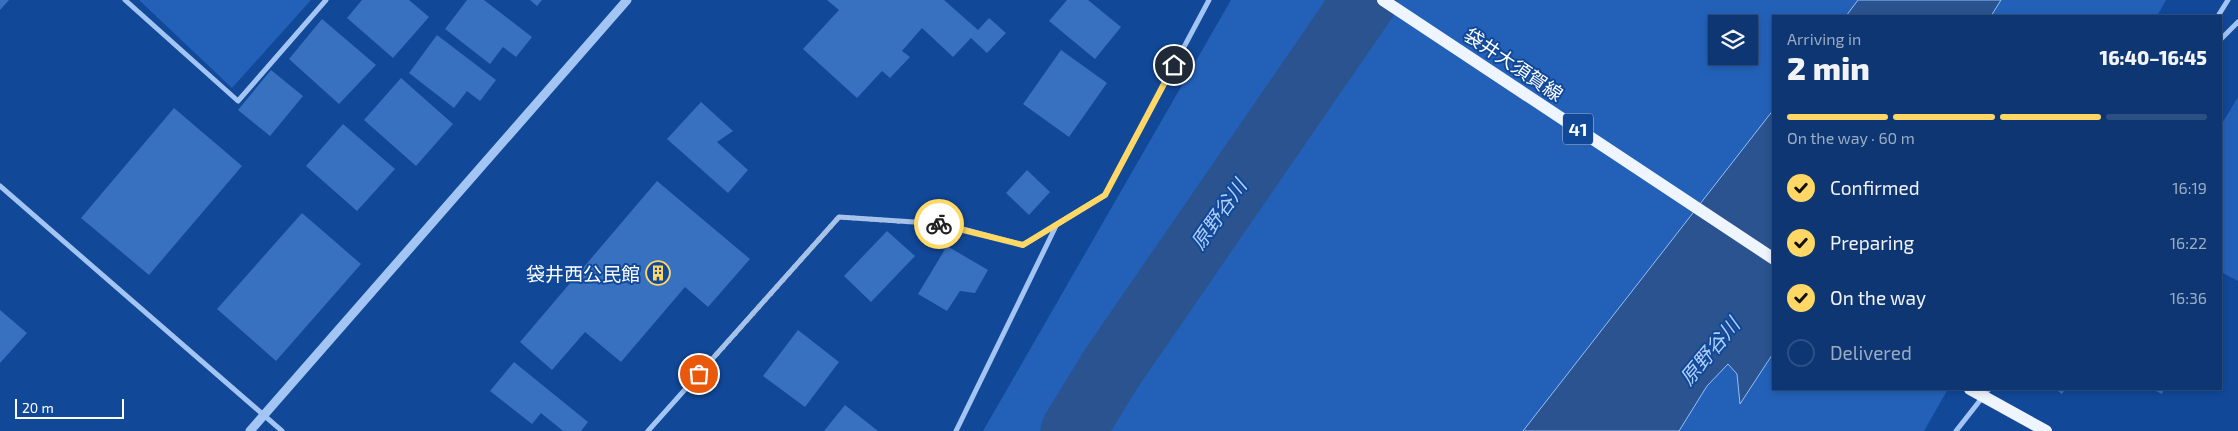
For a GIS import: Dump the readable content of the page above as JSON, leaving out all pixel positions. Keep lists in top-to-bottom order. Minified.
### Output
{"streets":{"main road":["袋井大須賀線","41"]},"water":["原野谷川"],"places":{"building":["袋井西公民館"]},"scale_bar":"20 m","page":{"heading":["2 min","Arriving in","16:40–16:45"],"bar":"On the way · 60 m","list":[["Confirmed","16:19"],["Preparing","16:22"],["On the way","16:36"],"Delivered"],"scale":"20 m"}}
